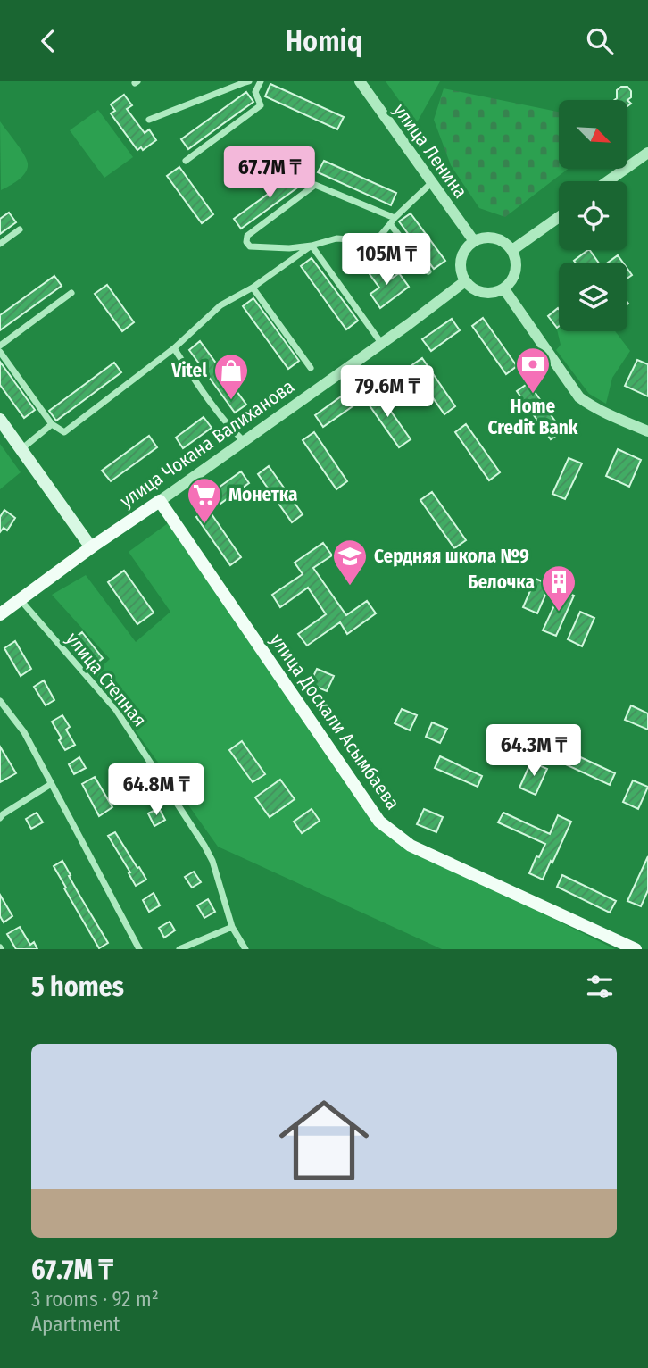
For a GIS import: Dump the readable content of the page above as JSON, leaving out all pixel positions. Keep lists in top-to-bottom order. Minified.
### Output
{"streets":{"main road":["улица Чокана Валиханова","улица Доскали Асымбаева"],"street":["улица Ленина","улица Степная"]},"crossings":[["улица Ленина","улица Чокана Валиханова"],["улица Чокана Валиханова","улица Степная"],["улица Чокана Валиханова","улица Доскали Асымбаева"]],"places":{"bank":["Home Credit Bank"],"shop":["Vitel"],"supermarket":["Монетка"],"school or university":["Сердняя школа №9"],"building":["Белочка"]},"north":"bottom right","page":{"header":"Homiq","price":["67.7M ₸","105M ₸","79.6M ₸","64.3M ₸","64.8M ₸"],"heading":"5 homes","list":[{"name":"67.7M ₸","note":"3 rooms · 92 m² · Apartment"}]}}
